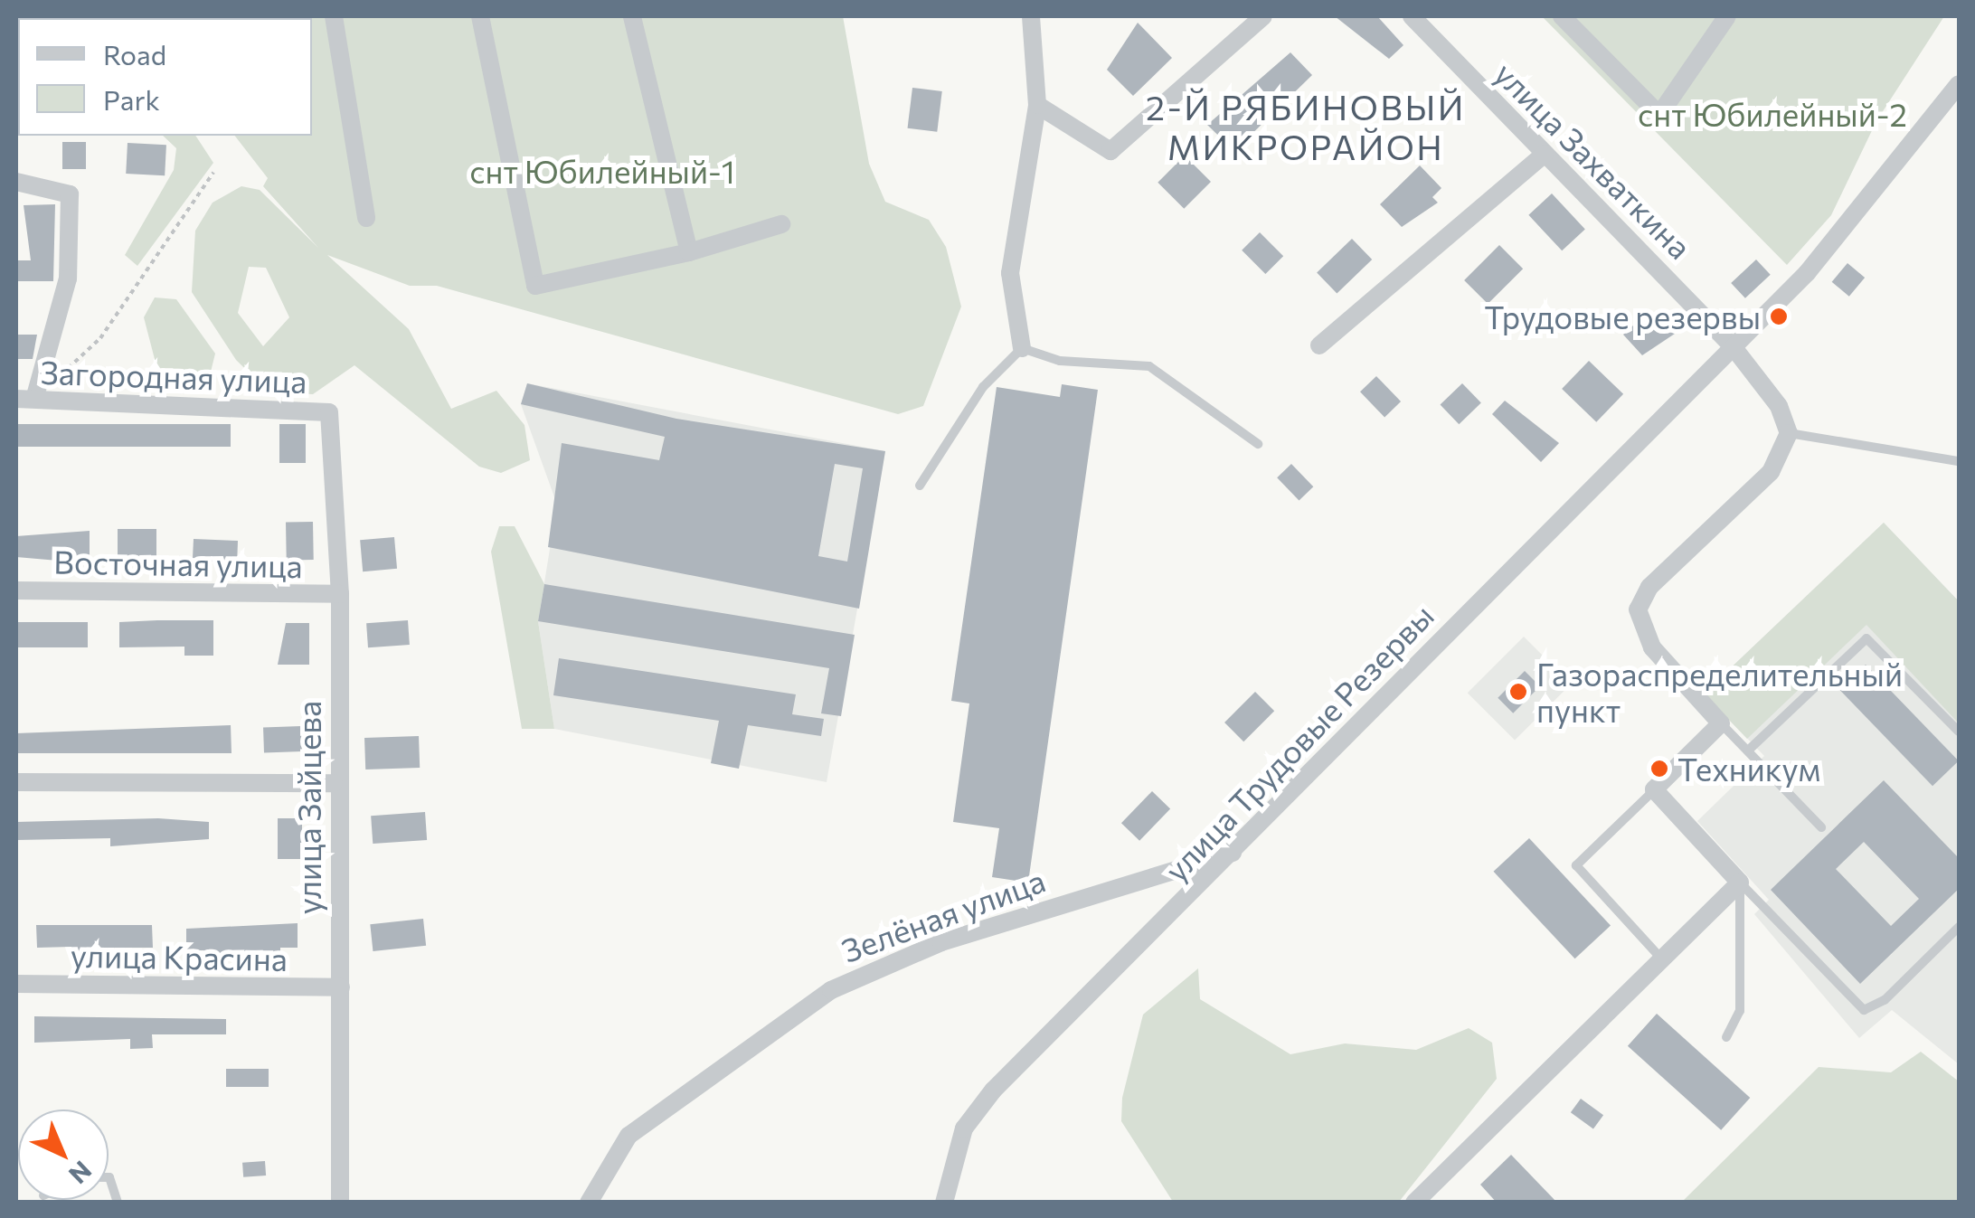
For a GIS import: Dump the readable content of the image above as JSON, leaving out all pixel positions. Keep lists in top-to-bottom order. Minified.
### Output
{"streets":{"street":["улица Захваткина","Загородная улица","Восточная улица","улица Трудовые Резервы","улица Зайцева","Зелёная улица","улица Красина"]},"crossings":[["улица Захваткина","улица Трудовые Резервы"],["Загородная улица","улица Зайцева"],["Восточная улица","улица Зайцева"],["улица Трудовые Резервы","Зелёная улица"],["улица Зайцева","улица Красина"]],"districts":["2-Й РЯБИНОВЫЙ МИКРОРАЙОН"],"parks":["снт Юбилейный-2","снт Юбилейный-1"],"places":["Трудовые резервы","Газораспределительный пункт","Техникум"],"legend":["Road","Park"],"north":"bottom right"}
